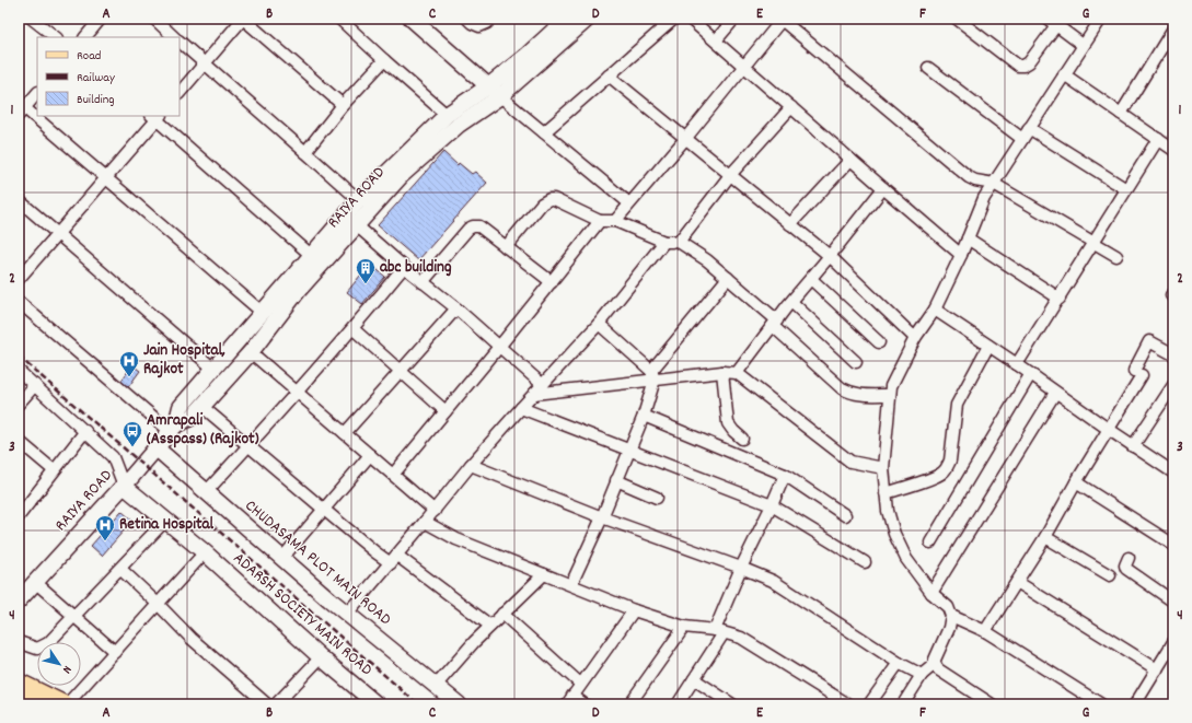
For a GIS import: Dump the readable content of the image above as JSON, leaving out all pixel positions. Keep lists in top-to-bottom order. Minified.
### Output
{"streets":{"street":["RAIYA ROAD","CHUDASAMA PLOT MAIN ROAD","ADARSH SOCIETY MAIN ROAD"]},"crossings":[["RAIYA ROAD","CHUDASAMA PLOT MAIN ROAD"],["RAIYA ROAD","ADARSH SOCIETY MAIN ROAD"]],"places":{"building":["abc building"],"hospital":["Jain Hospital, Rajkot","Retina Hospital"],"bus stop":["Amrapali (Asspass) (Rajkot)"]},"legend":["Road","Railway","Building"],"north":"bottom right","grid":{"columns":["A","B","C","D","E","F","G"],"rows":["1","2","3","4"]}}
